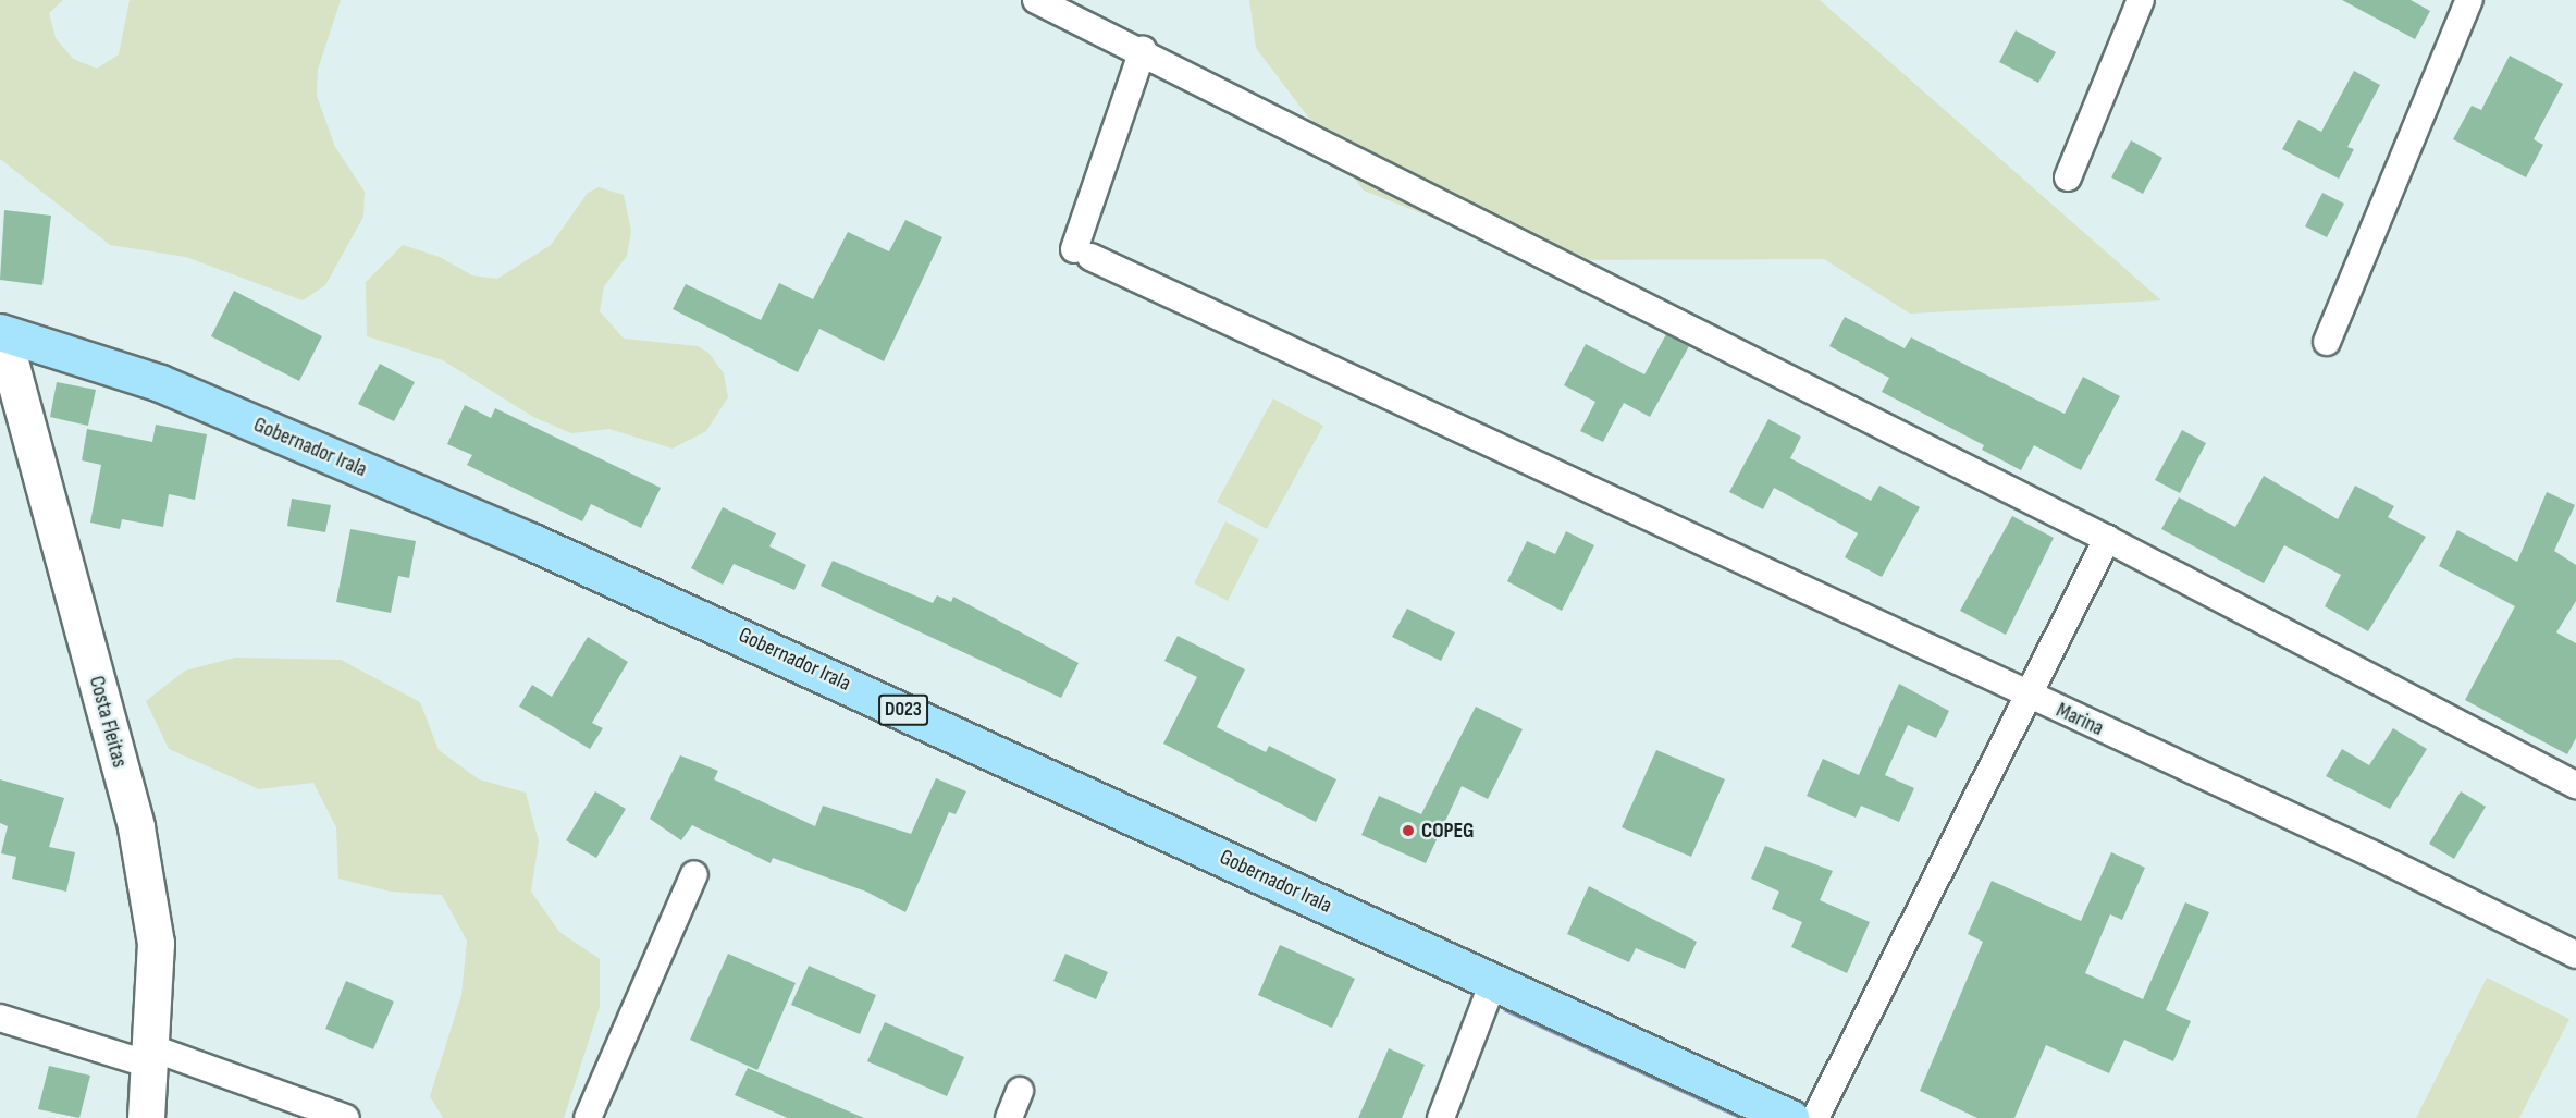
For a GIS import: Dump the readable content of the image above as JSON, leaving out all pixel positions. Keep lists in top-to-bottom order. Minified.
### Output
{"streets":{"main road":["Gobernador Irala","D023","Costa Fleitas"],"street":["Marina"]},"crossings":[["Gobernador Irala","Costa Fleitas"]],"places":["COPEG"]}
